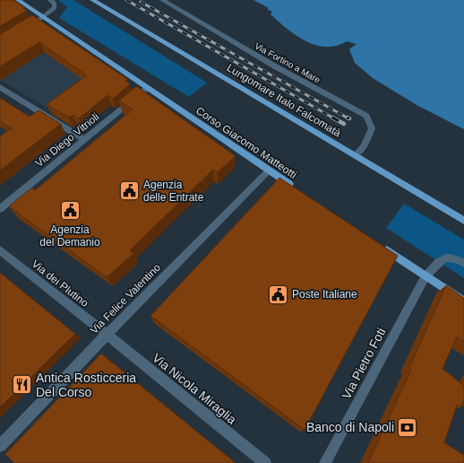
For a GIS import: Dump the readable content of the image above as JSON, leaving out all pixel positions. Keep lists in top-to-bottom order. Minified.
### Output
{"streets":{"main road":["Lungomare Italo Falcomatà","Corso Giacomo Matteotti"],"street":["Via Fortino a Mare","Via Diego Vitrioli","Via dei Plutino","Via Felice Valentino","Via Pietro Foti","Via Nicola Miraglia"]},"crossings":[["Via Fortino a Mare","Lungomare Italo Falcomatà"],["Via Diego Vitrioli","Corso Giacomo Matteotti"],["Corso Giacomo Matteotti","Via Felice Valentino"],["Via dei Plutino","Via Felice Valentino"],["Via dei Plutino","Via Nicola Miraglia"],["Via Felice Valentino","Via Nicola Miraglia"]],"places":{"public building":["Agenzia delle Entrate","Agenzia del Demanio","Poste Italiane"],"restaurant":["Antica Rosticceria Del Corso"],"bank":["Banco di Napoli"]}}
